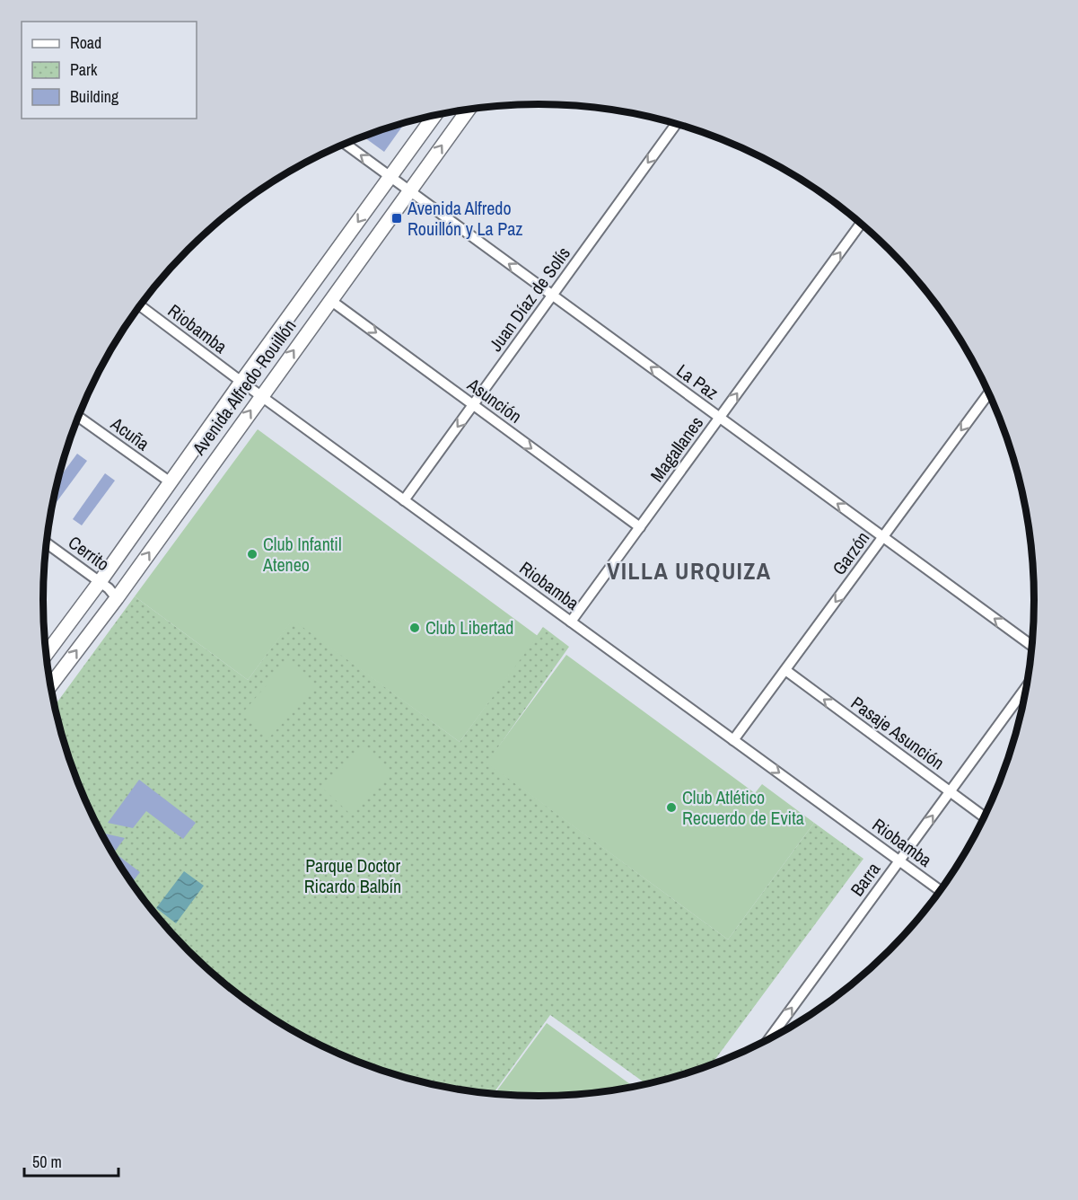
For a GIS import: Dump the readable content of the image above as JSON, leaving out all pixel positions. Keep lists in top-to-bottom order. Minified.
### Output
{"streets":{"street":["Juan Díaz de Solís","Riobamba","La Paz","Avenida Alfredo Rouillón","Asunción","Acuña","Magallanes","Cerrito","Garzón","Pasaje Asunción","Barra"]},"crossings":[["Juan Díaz de Solís","Riobamba"],["Juan Díaz de Solís","La Paz"],["Juan Díaz de Solís","Asunción"],["Riobamba","Avenida Alfredo Rouillón"],["Riobamba","Magallanes"],["Riobamba","Garzón"],["Riobamba","Barra"],["La Paz","Avenida Alfredo Rouillón"],["La Paz","Magallanes"],["La Paz","Garzón"],["Avenida Alfredo Rouillón","Asunción"],["Avenida Alfredo Rouillón","Acuña"],["Avenida Alfredo Rouillón","Cerrito"],["Asunción","Magallanes"],["Garzón","Pasaje Asunción"],["Pasaje Asunción","Barra"]],"one_way":["Juan Díaz de Solís","La Paz","Asunción","Magallanes","Garzón","Pasaje Asunción","Barra"],"districts":["VILLA URQUIZA"],"parks":["Parque Doctor Ricardo Balbín"],"places":{"transit":["Avenida Alfredo Rouillón y La Paz"],"other":["Club Infantil Ateneo","Club Libertad","Club Atlético Recuerdo de Evita"]},"legend":["Road","Park","Building"],"scale_bar":"50 m"}
